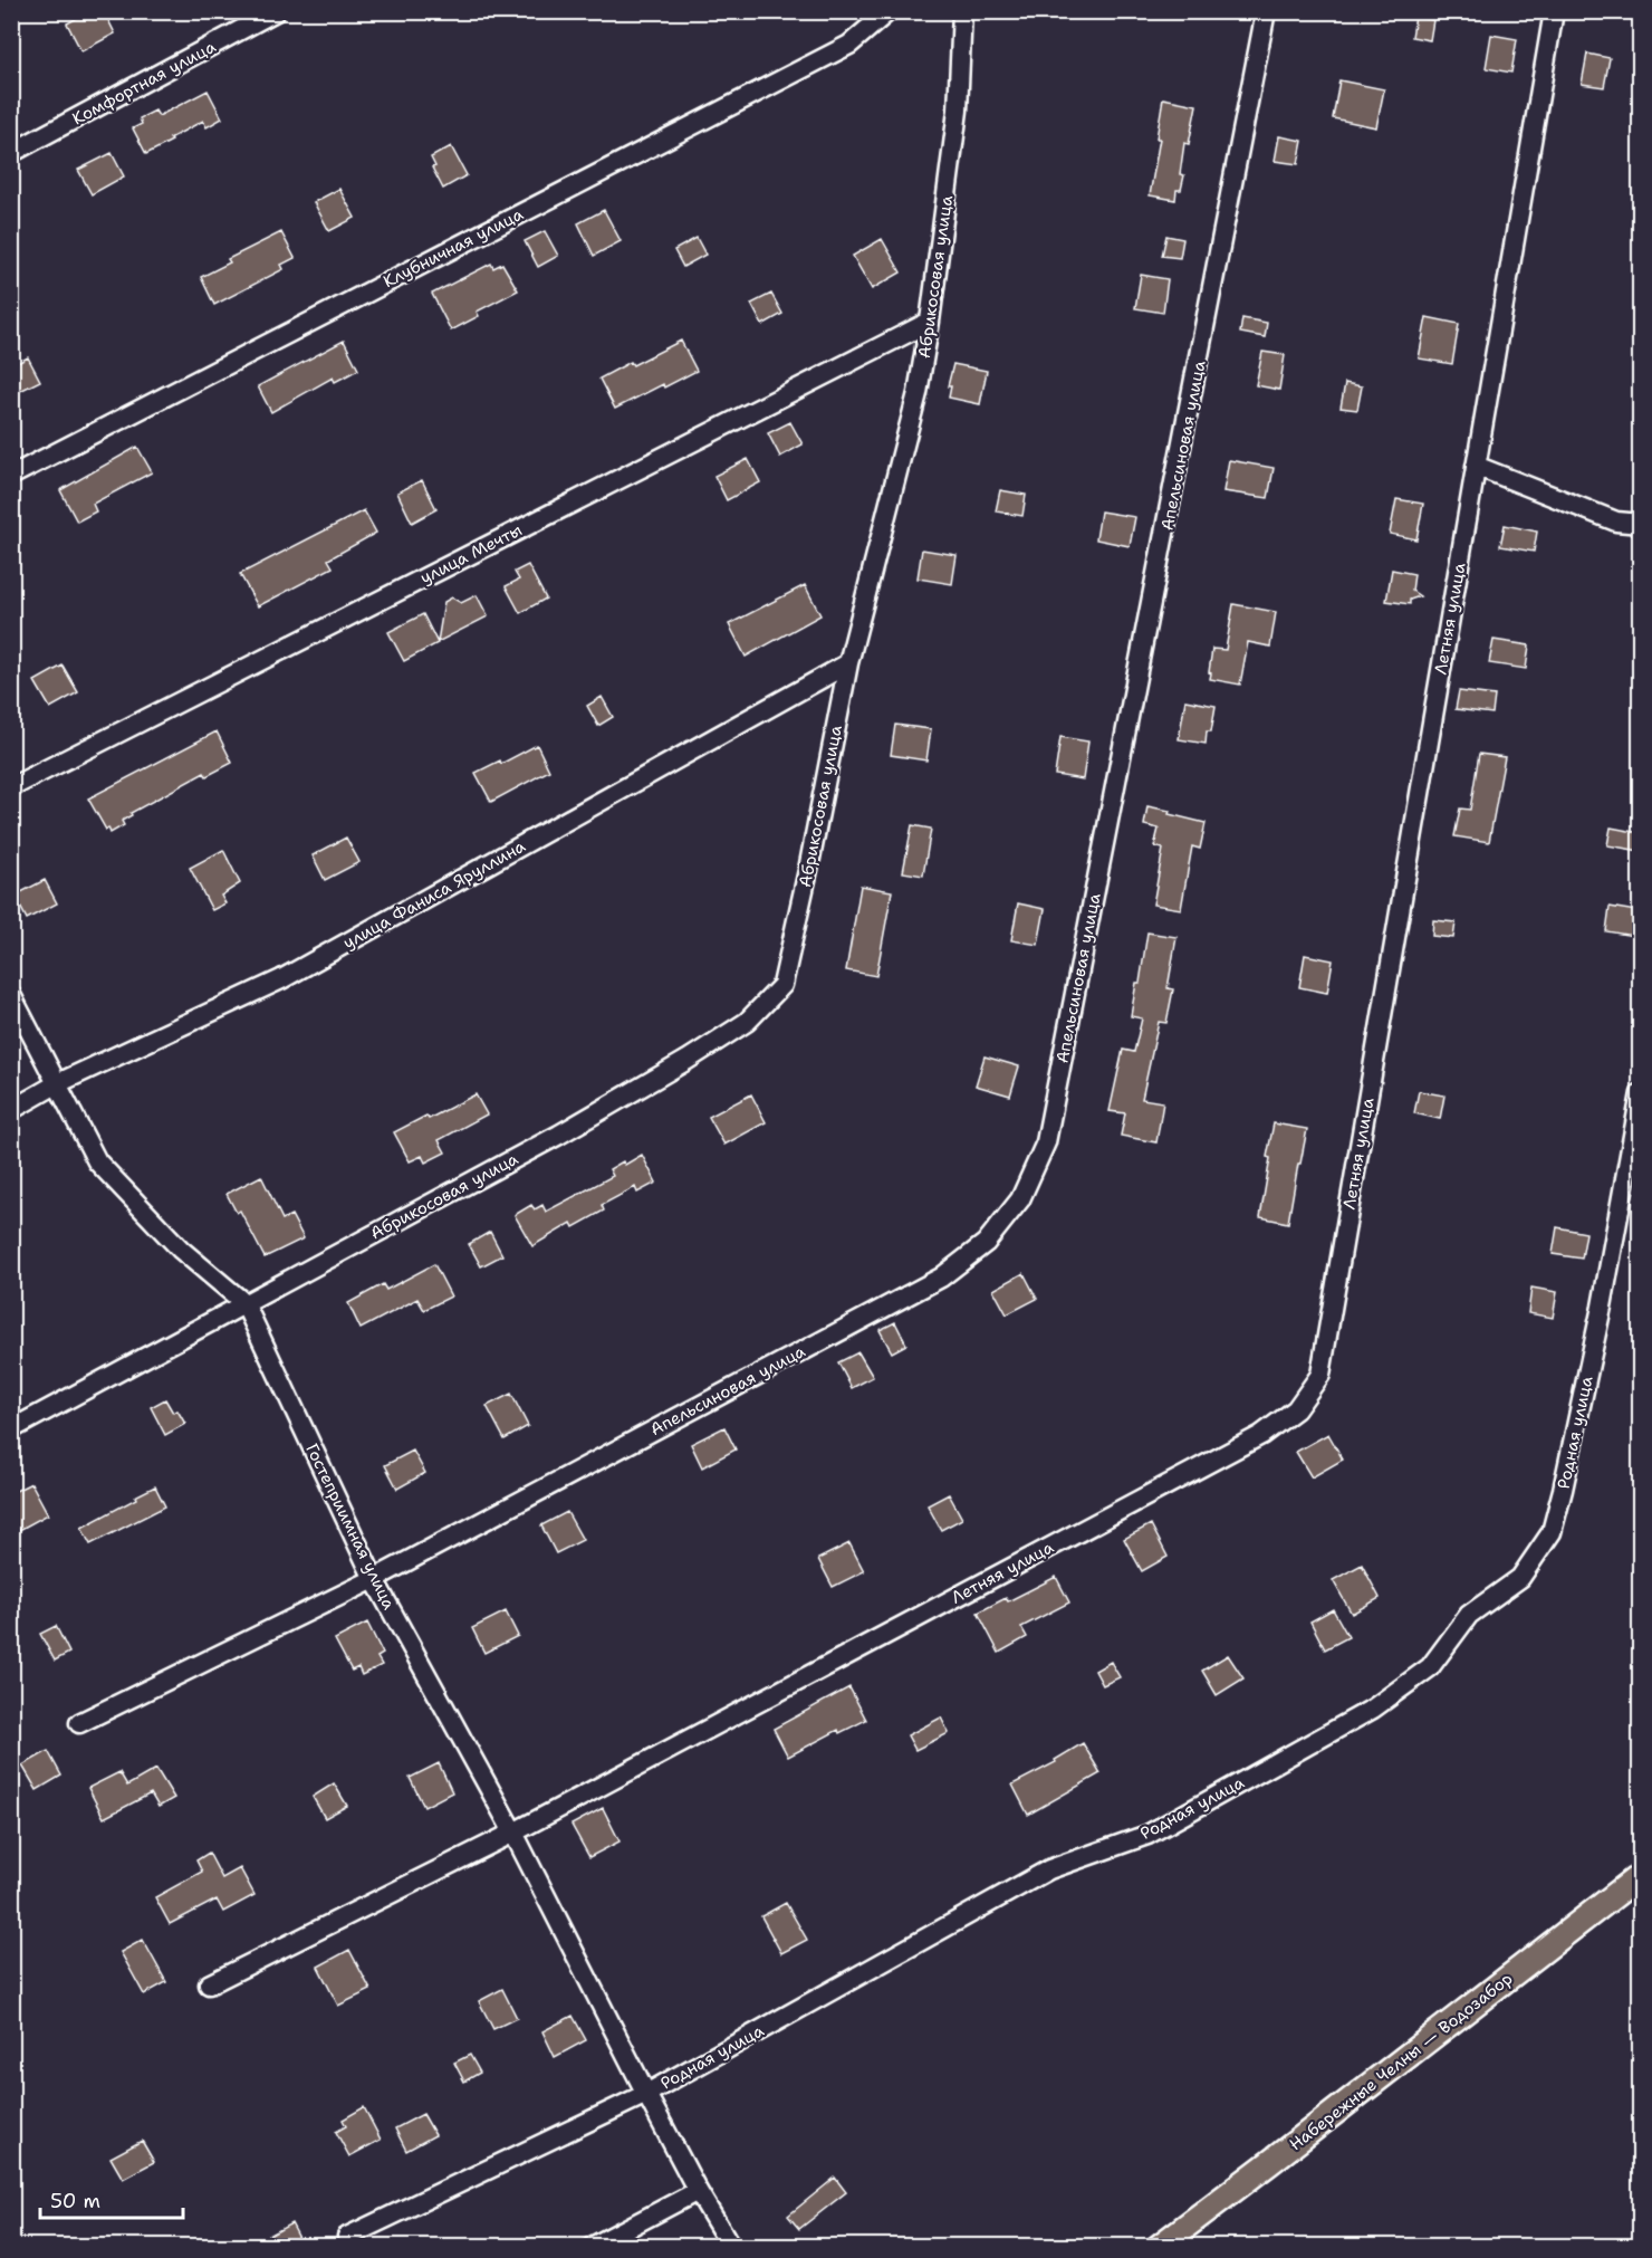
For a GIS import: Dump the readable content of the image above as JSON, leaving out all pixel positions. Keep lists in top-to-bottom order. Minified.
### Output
{"streets":{"main road":["Набережные Челны — Водозабор"],"street":["Комфортная улица","Клубничная улица","Абрикосовая улица","Апельсиновая улица","улица Мечты","Летняя улица","улица Фаниса Яруллина","Родная улица","Гостеприимная улица"]},"crossings":[["Абрикосовая улица","улица Мечты"],["Абрикосовая улица","улица Фаниса Яруллина"],["Абрикосовая улица","Гостеприимная улица"],["Апельсиновая улица","Гостеприимная улица"],["Летняя улица","Гостеприимная улица"],["улица Фаниса Яруллина","Гостеприимная улица"],["Родная улица","Гостеприимная улица"]],"scale_bar":"50 m"}
